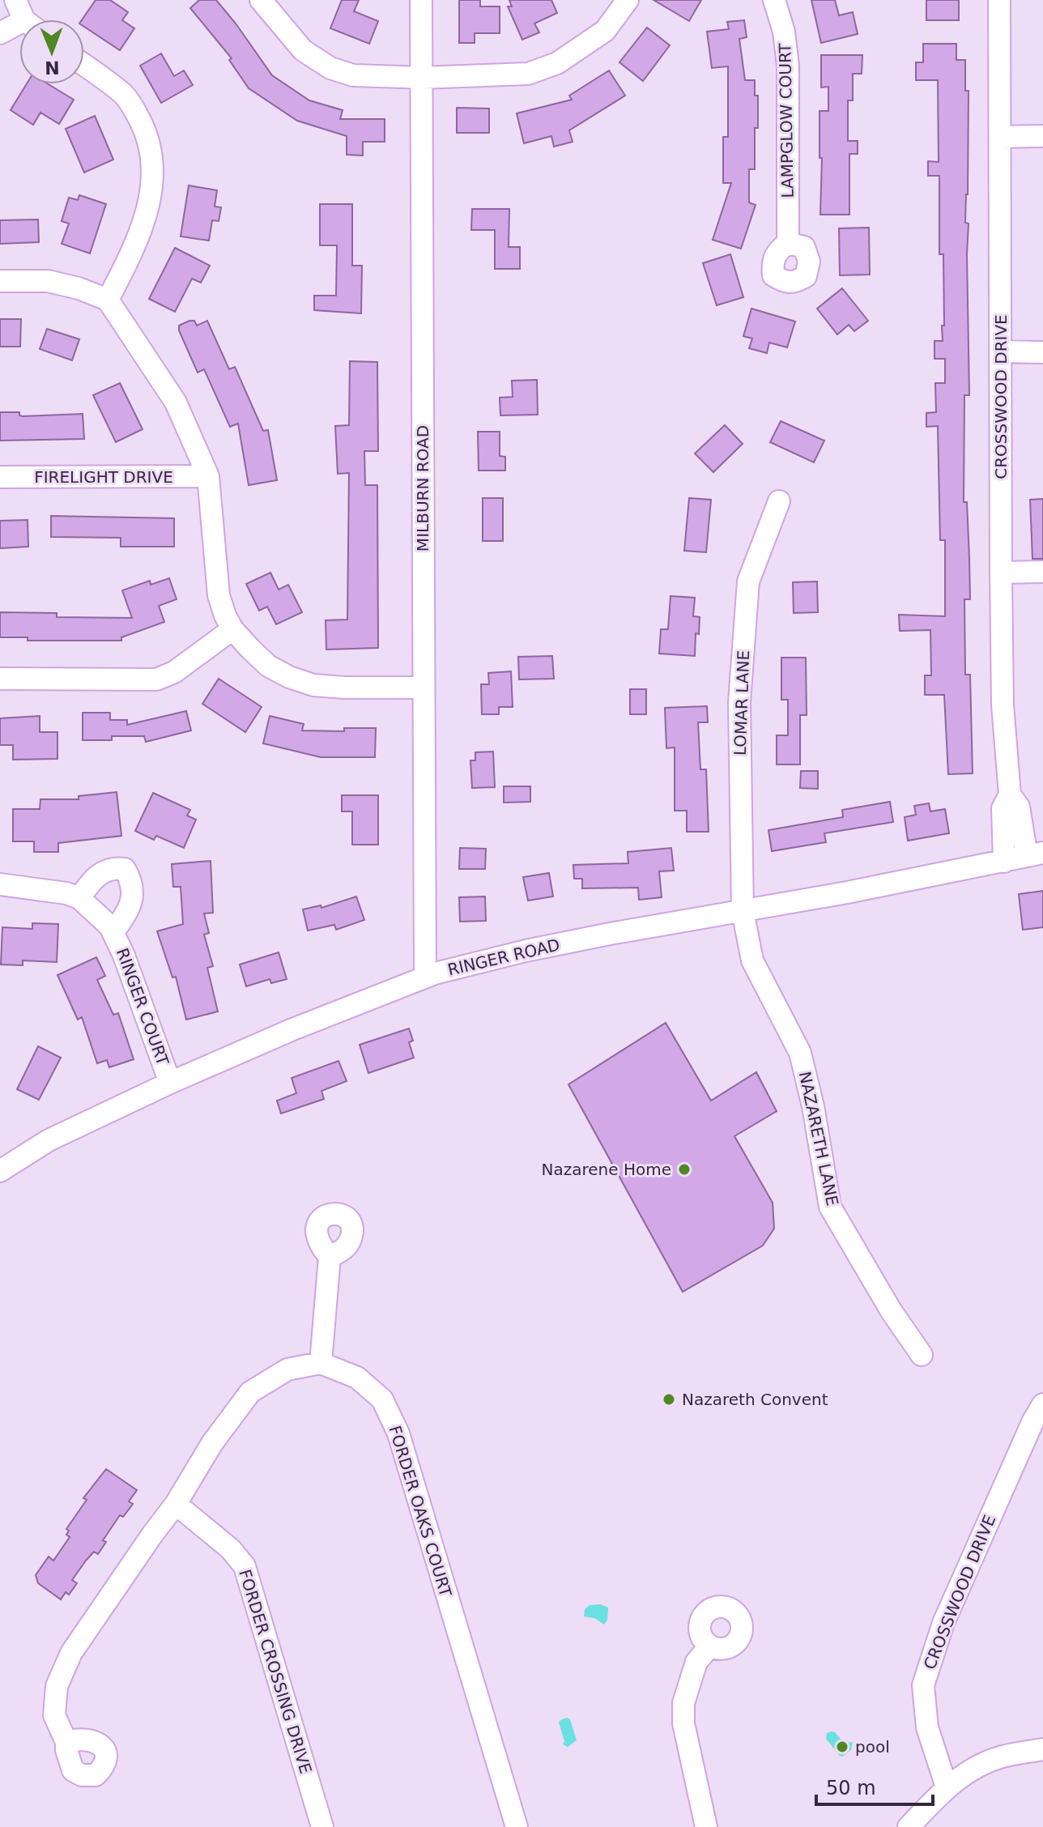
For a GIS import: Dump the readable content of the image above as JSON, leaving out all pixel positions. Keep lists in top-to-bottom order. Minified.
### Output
{"streets":{"street":["LAMPGLOW COURT","CROSSWOOD DRIVE","FIRELIGHT DRIVE","MILBURN ROAD","LOMAR LANE","RINGER ROAD","RINGER COURT","NAZARETH LANE","FORDER OAKS COURT","FORDER CROSSING DRIVE"]},"crossings":[["CROSSWOOD DRIVE","RINGER ROAD"],["MILBURN ROAD","RINGER ROAD"],["LOMAR LANE","RINGER ROAD"],["LOMAR LANE","NAZARETH LANE"],["RINGER ROAD","RINGER COURT"],["RINGER ROAD","NAZARETH LANE"]],"places":["Nazarene Home","Nazareth Convent","pool"],"scale_bar":"50 m","north":"bottom"}
